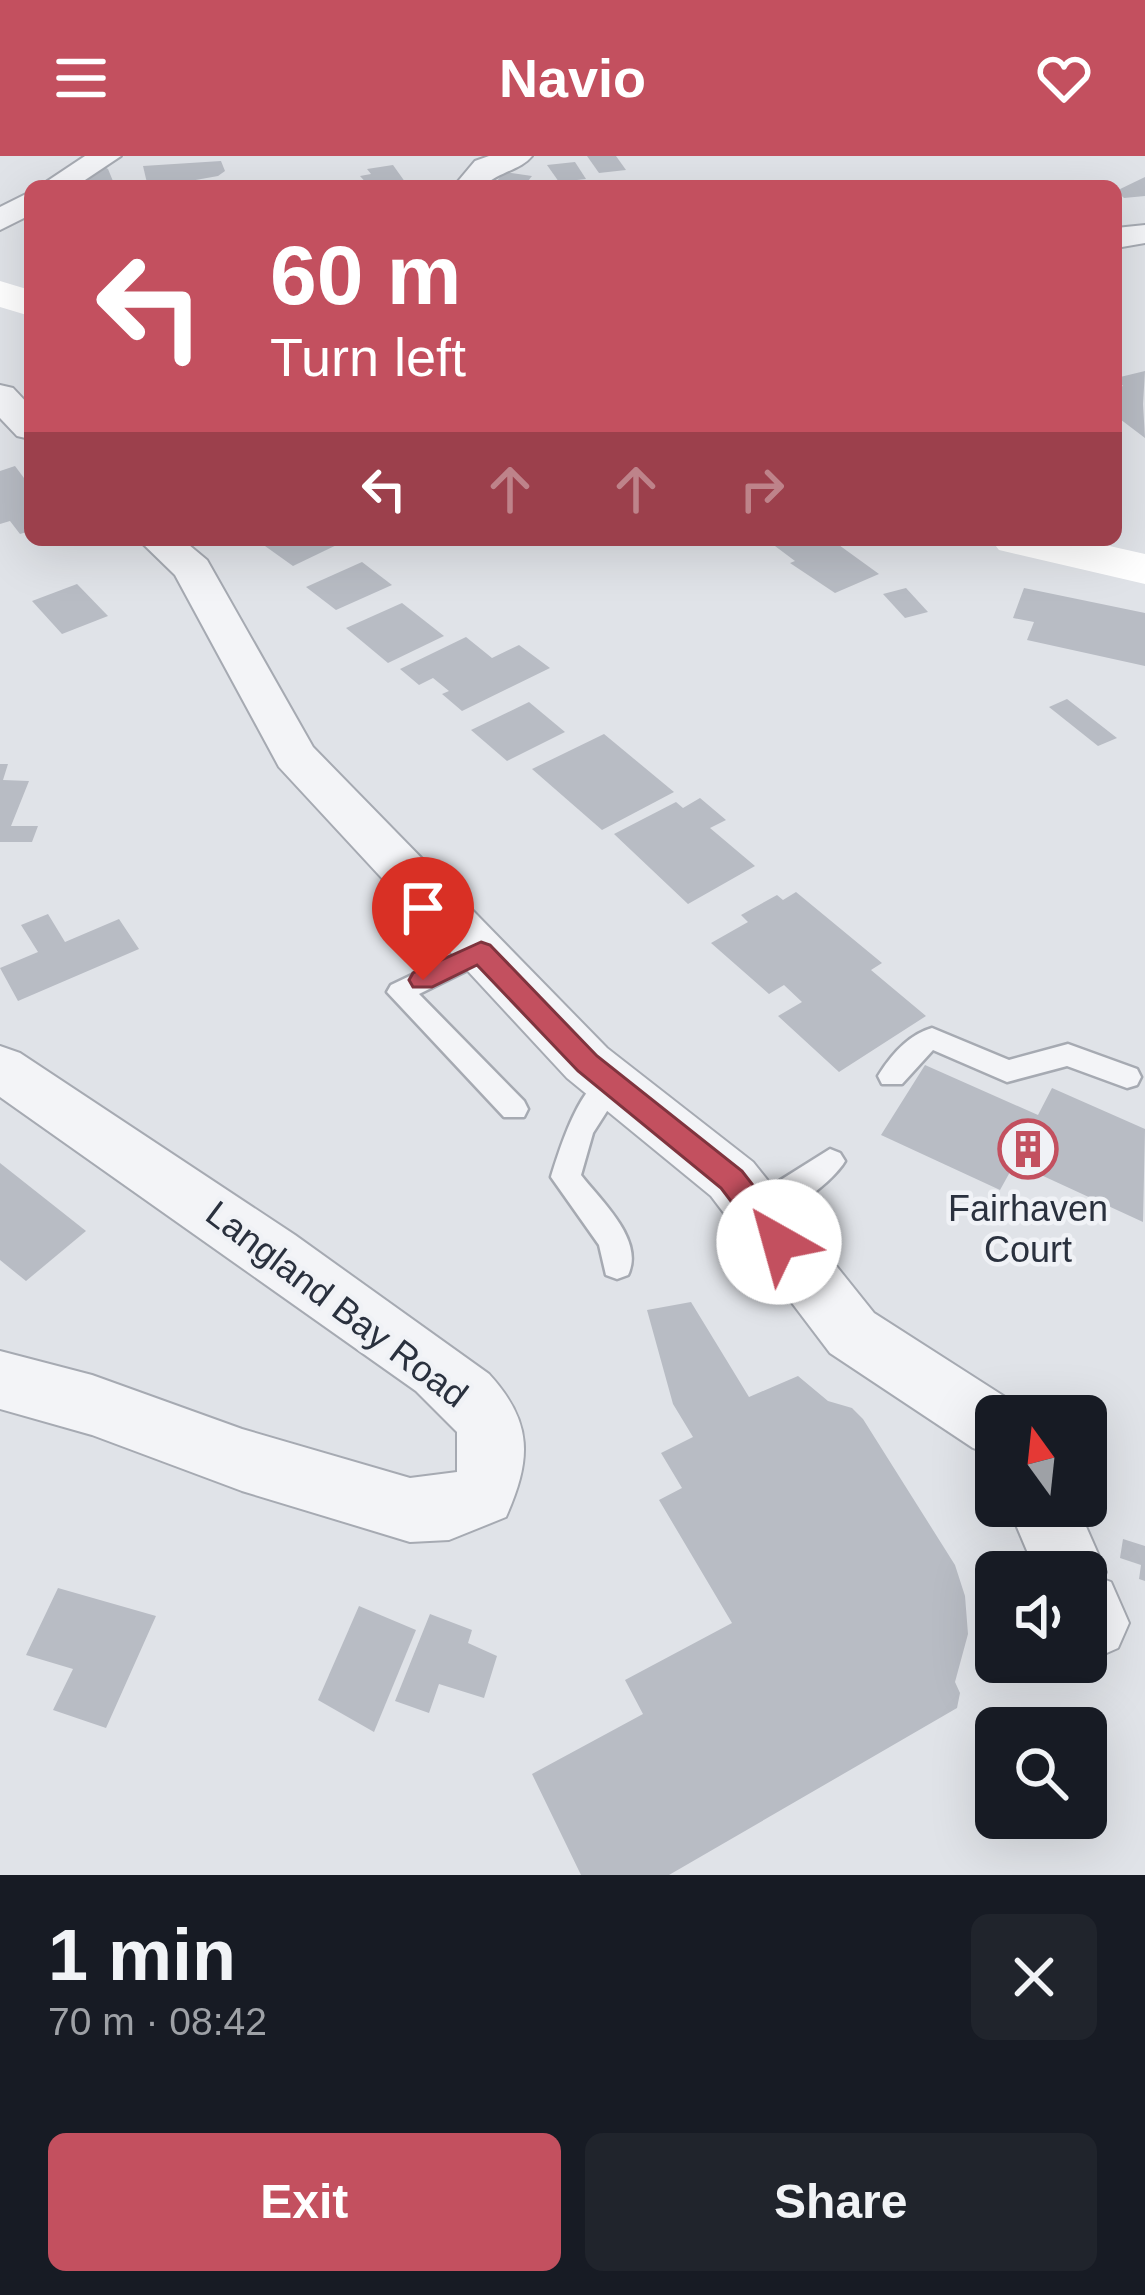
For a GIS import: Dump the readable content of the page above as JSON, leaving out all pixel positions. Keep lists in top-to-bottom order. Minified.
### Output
{"streets":{"street":["Langland Bay Road"]},"places":{"building":["Fairhaven Court"]},"north":"top","page":{"header":"Navio","turn":["60 m","Turn left"],"heading":["1 min","70 m · 08:42"],"buttons":["Exit","Share"]}}
